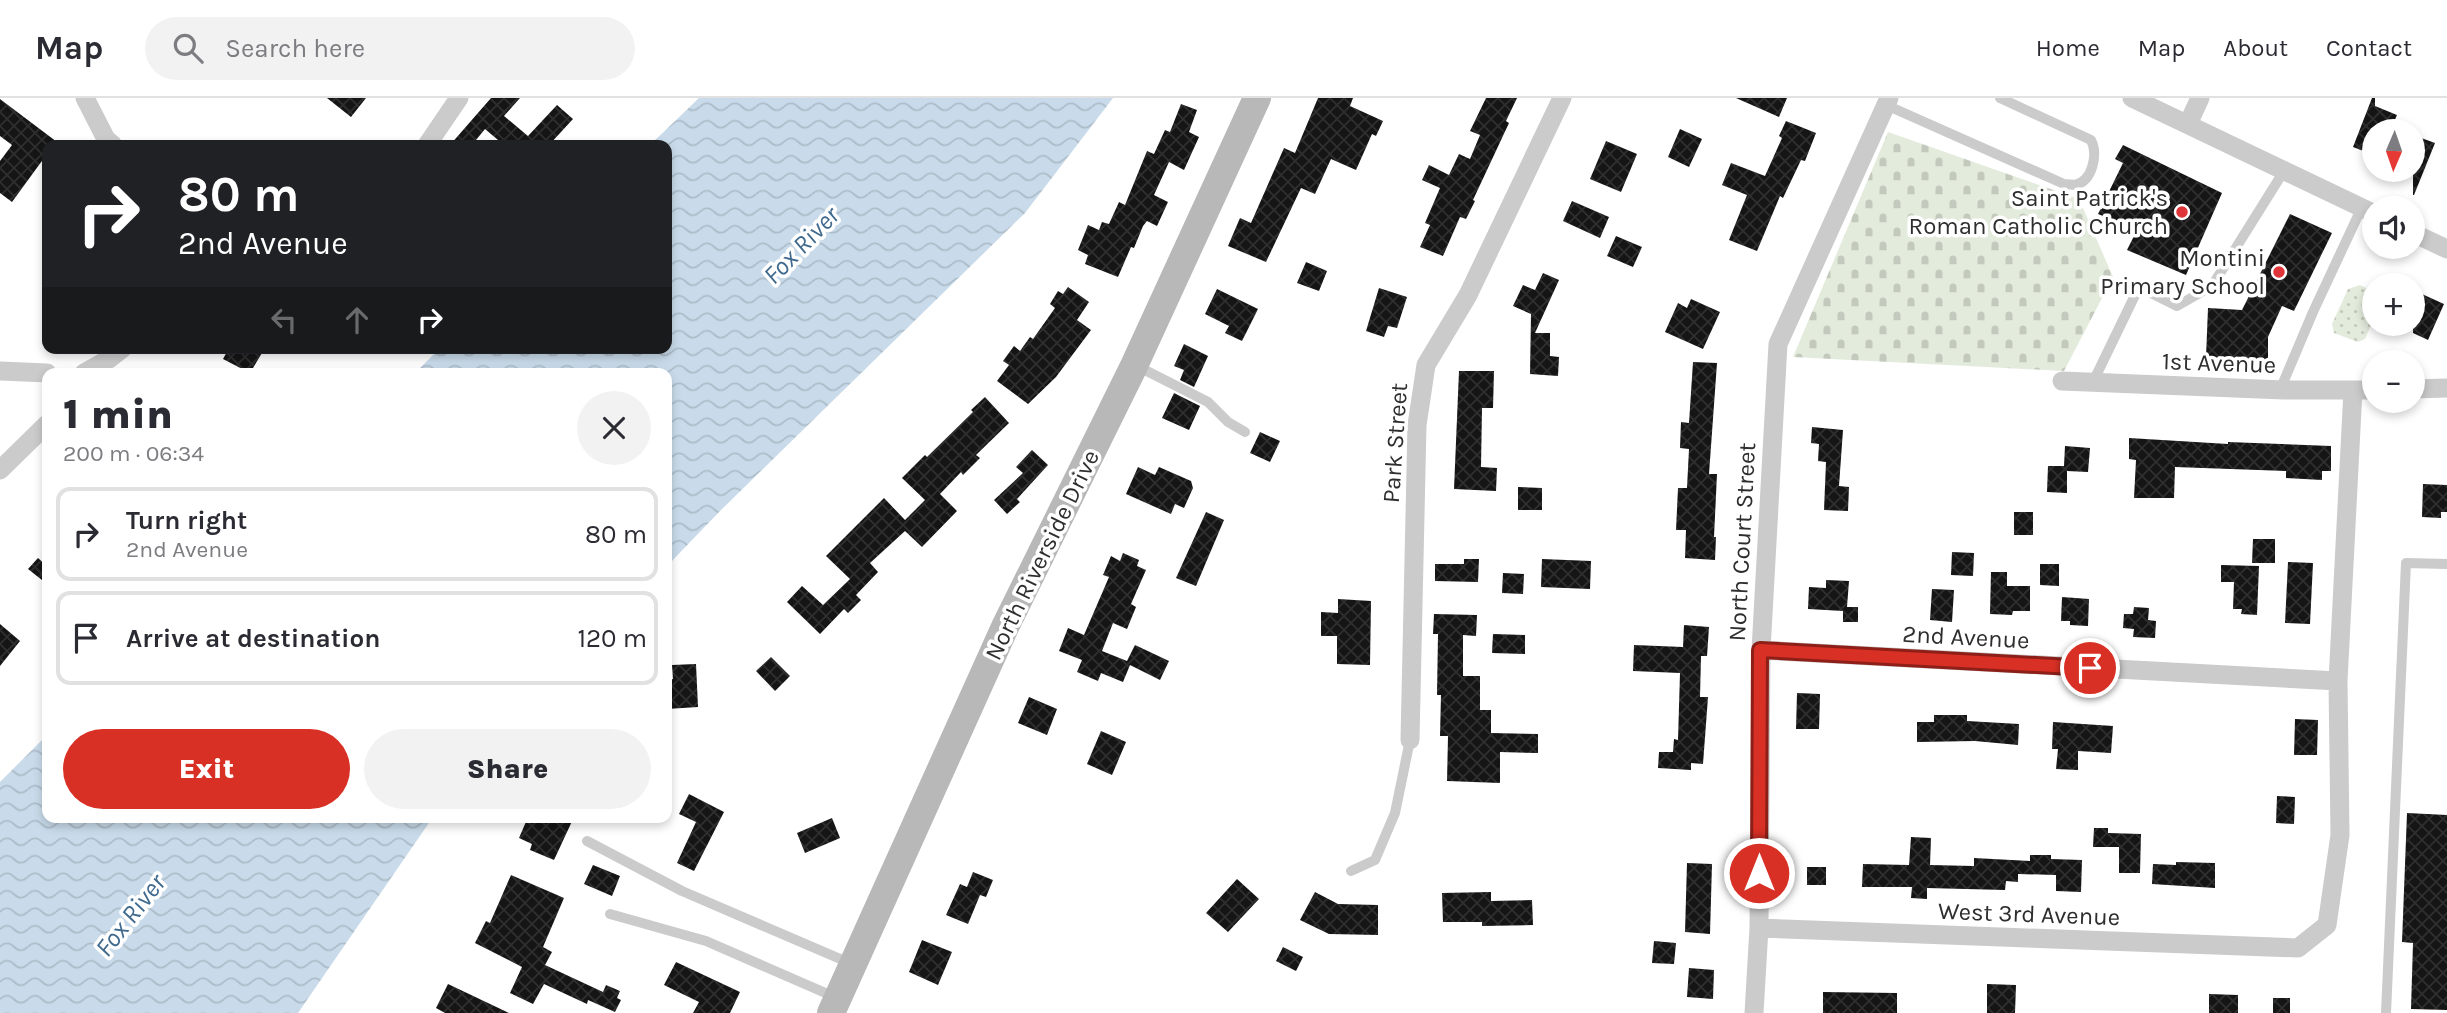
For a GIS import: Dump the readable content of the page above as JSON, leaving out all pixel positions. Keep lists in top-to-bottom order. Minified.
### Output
{"streets":{"street":["1st Avenue","Park Street","North Court Street","North Riverside Drive","2nd Avenue","West 3rd Avenue"]},"crossings":[["North Court Street","2nd Avenue"],["North Court Street","West 3rd Avenue"],["2nd Avenue","West 3rd Avenue"]],"water":["Fox River"],"places":["Saint Patrick's Roman Catholic Church","Montini Primary School"],"north":"bottom","page":{"header":"Map","search":"Search here","nav":["Home","Map","About","Contact"],"map_buttons":["+","−"],"turn":["80 m","2nd Avenue"],"heading":["1 min","200 m · 06:34"],"list":[{"name":"Turn right","note":"2nd Avenue","value":"80 m"},{"name":"Arrive at destination","value":"120 m"}],"buttons":["Exit","Share"]}}
